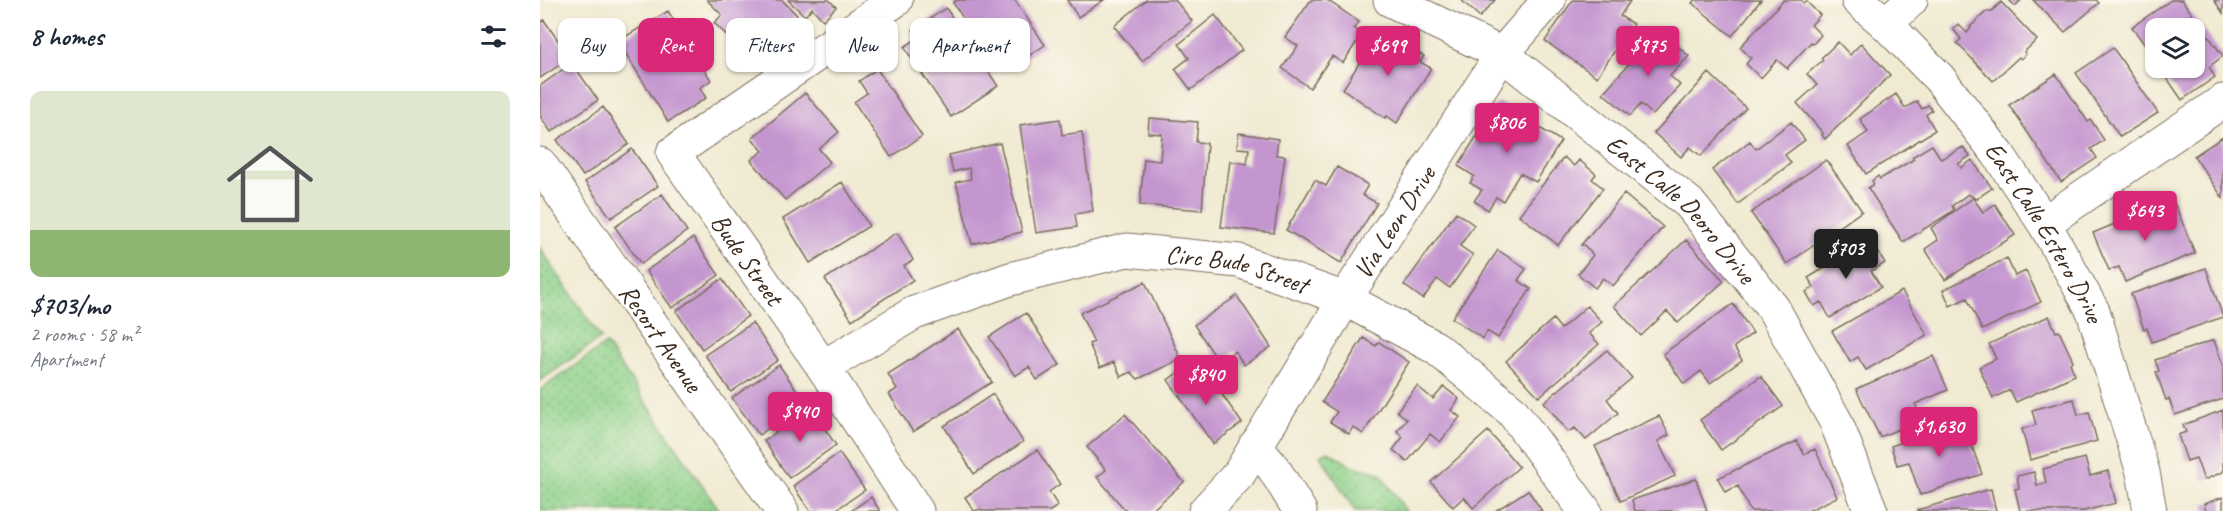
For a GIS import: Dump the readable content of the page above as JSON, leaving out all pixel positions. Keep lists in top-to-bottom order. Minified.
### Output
{"streets":{"street":["East Calle Deoro Drive","Via Leon Drive","East Calle Estero Drive","Bude Street","Circ Bude Street","Resort Avenue"]},"crossings":[["East Calle Deoro Drive","Via Leon Drive"],["Via Leon Drive","Circ Bude Street"],["Bude Street","Circ Bude Street"]],"page":{"heading":"8 homes","chip":["Buy","Rent","Filters","New","Apartment"],"price":["$699","$975","$806","$643","$703","$840","$940","$1,630"],"list":[{"name":"$703/mo","note":"2 rooms · 58 m² · Apartment"}]}}
